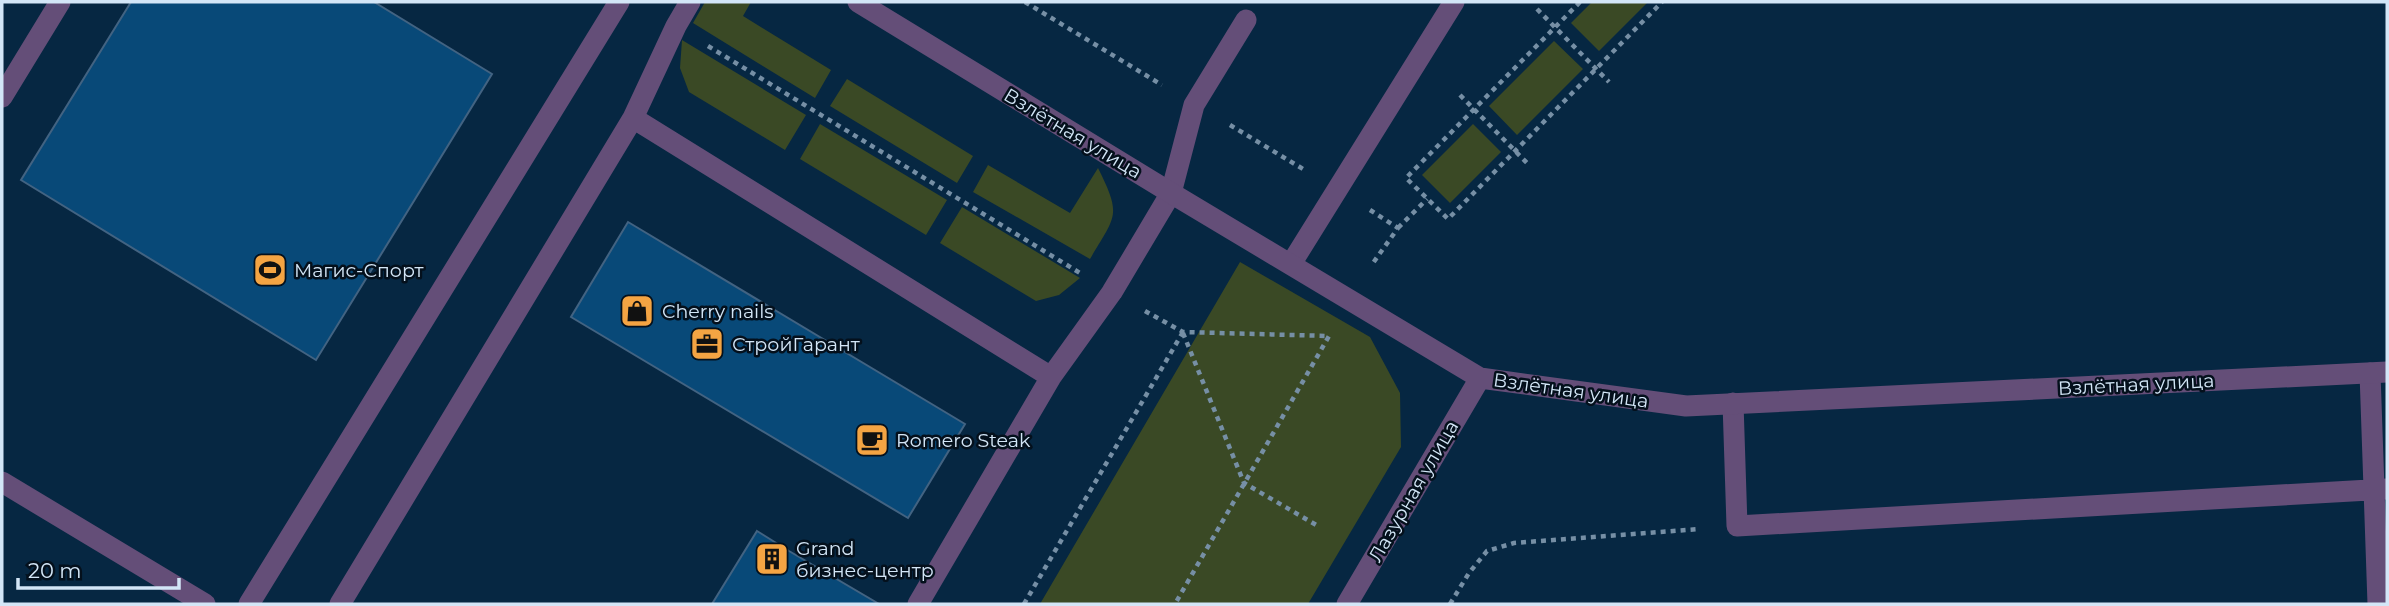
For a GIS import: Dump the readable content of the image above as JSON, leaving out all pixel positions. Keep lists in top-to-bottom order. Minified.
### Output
{"streets":{"street":["Взлётная улица","Лазурная улица"]},"crossings":[["Взлётная улица","Лазурная улица"]],"places":{"sports":["Магис-Спорт"],"shop":["Cherry nails"],"office":["СтройГарант"],"cafe":["Romero Steak"],"building":["Grand бизнес-центр"]},"scale_bar":"20 m"}
